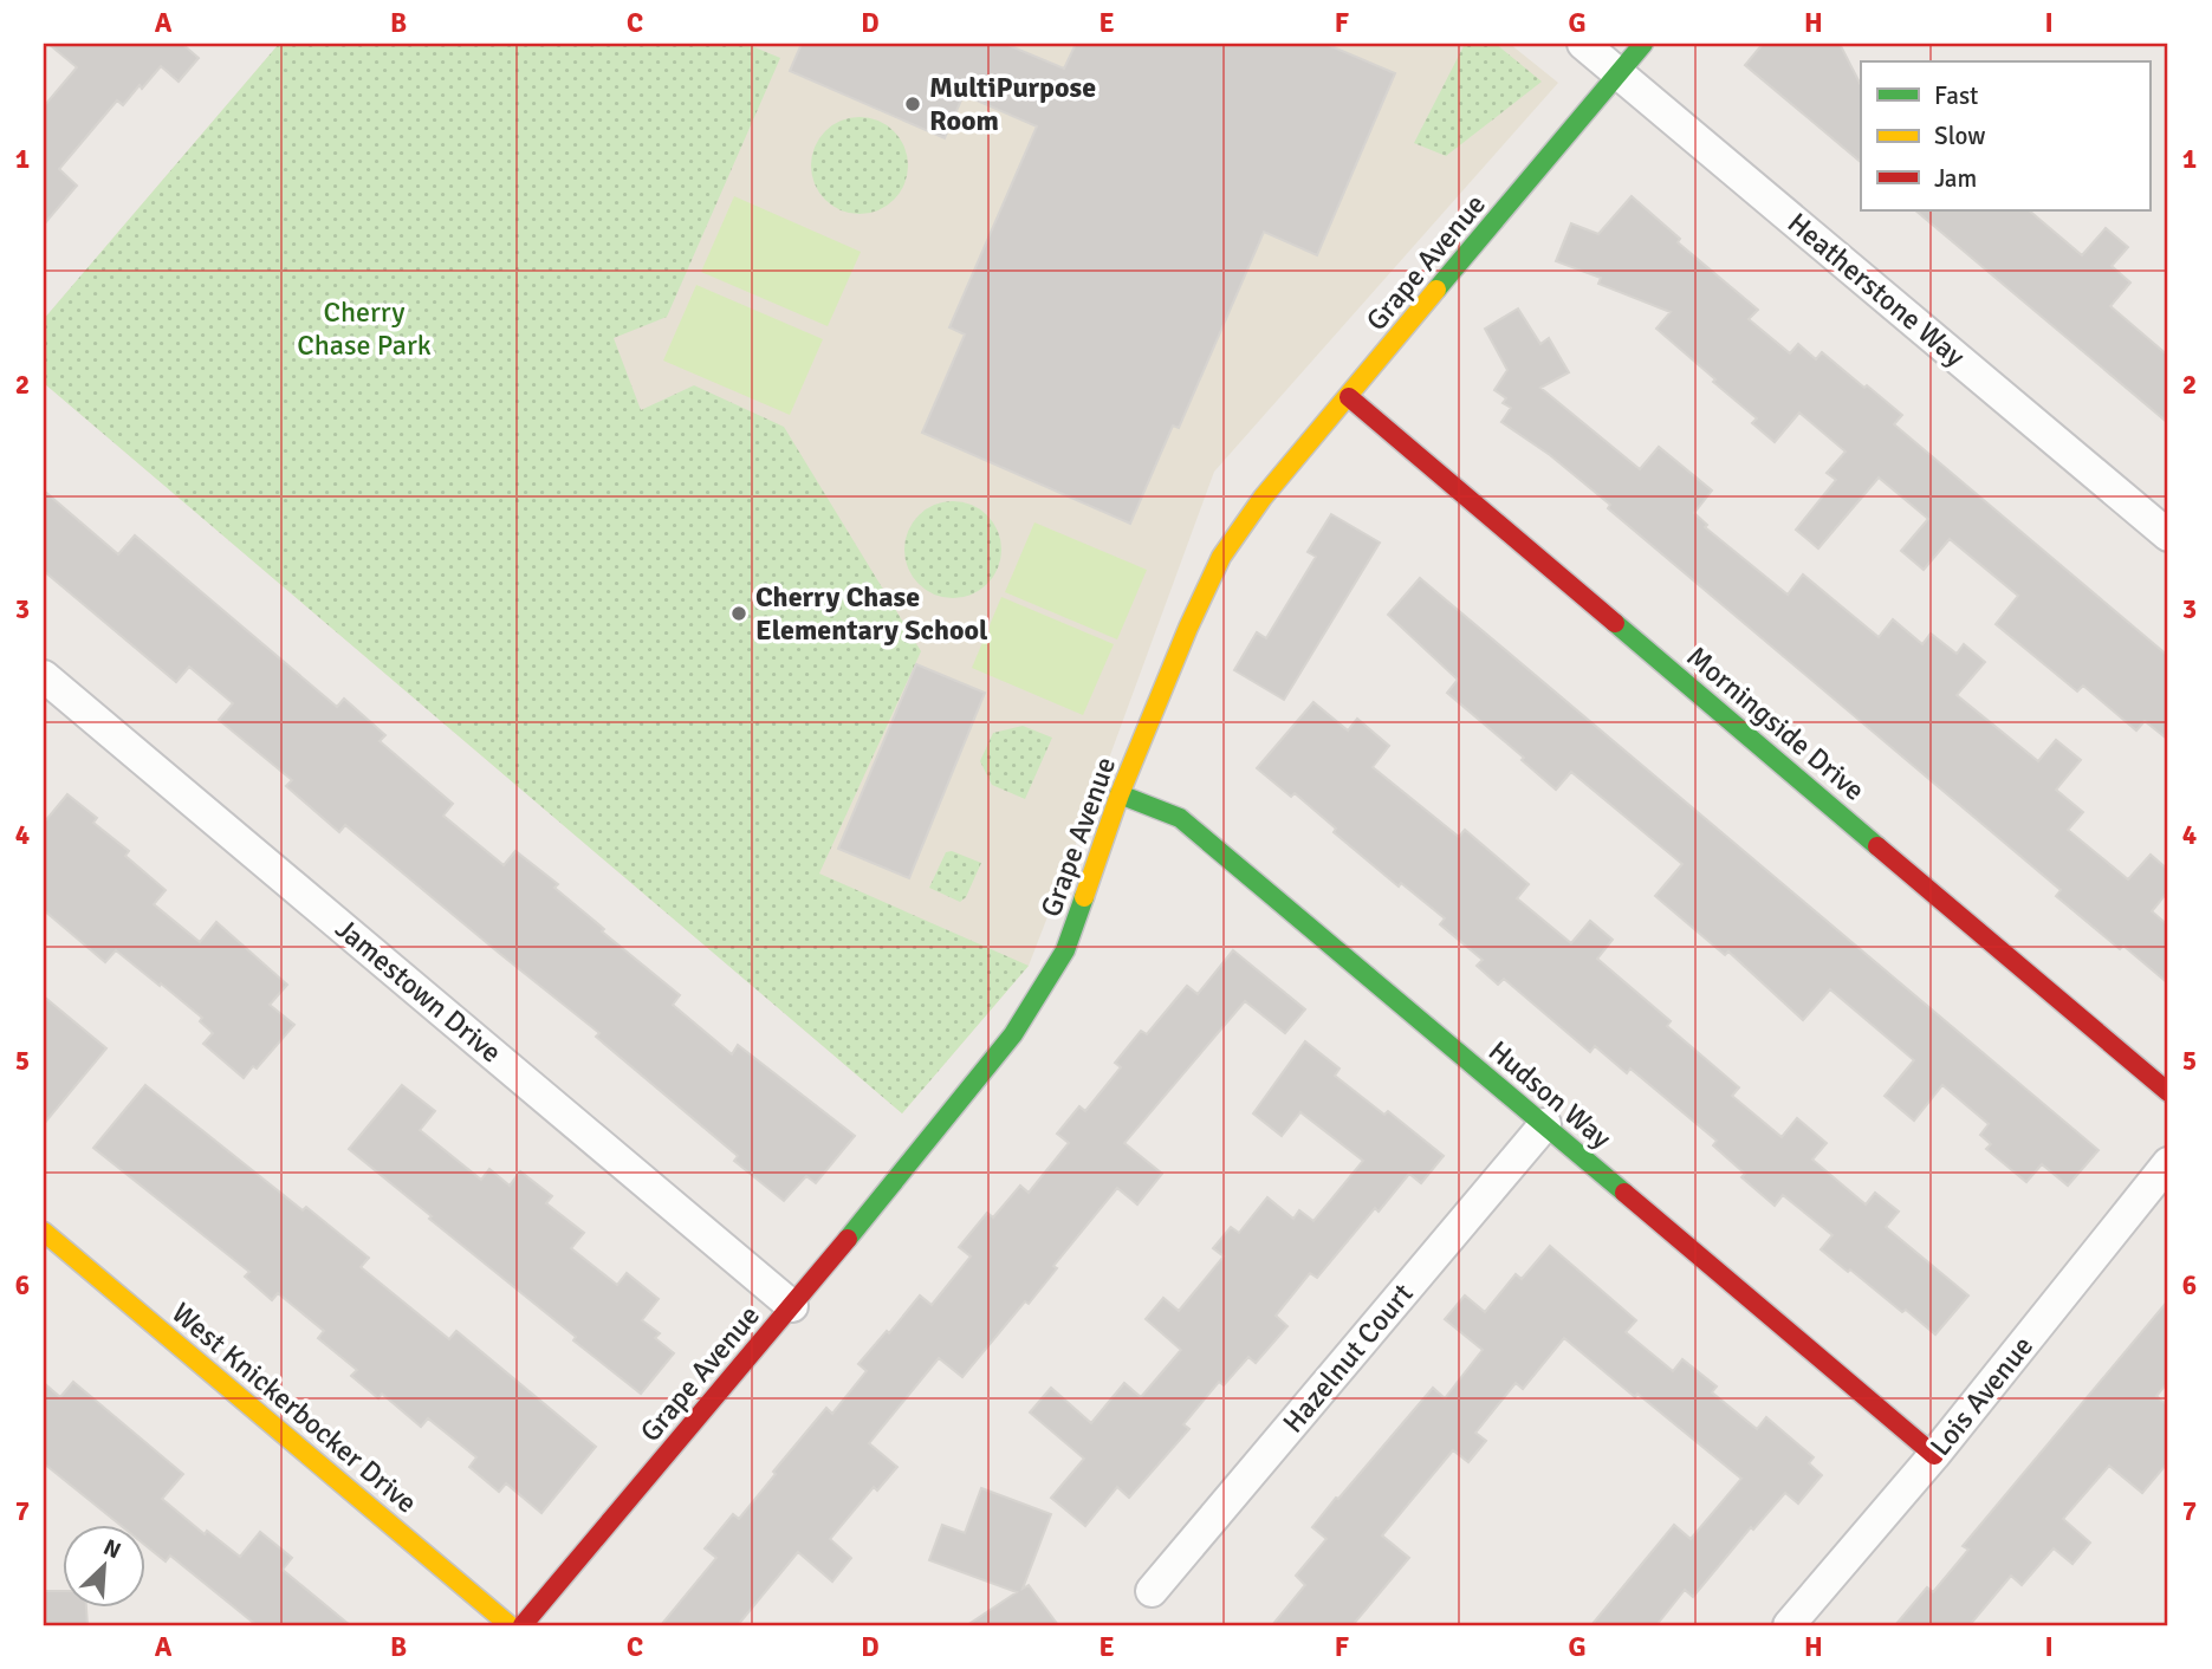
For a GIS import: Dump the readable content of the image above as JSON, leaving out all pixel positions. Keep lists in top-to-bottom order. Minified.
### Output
{"streets":{"street":["Grape Avenue","Heatherstone Way","Morningside Drive","Jamestown Drive","Hudson Way","Hazelnut Court","Lois Avenue","West Knickerbocker Drive"]},"crossings":[["Grape Avenue","Heatherstone Way"],["Grape Avenue","Morningside Drive"],["Grape Avenue","Jamestown Drive"],["Grape Avenue","Hudson Way"],["Hudson Way","Hazelnut Court"],["Hudson Way","Lois Avenue"]],"parks":["Cherry Chase Park"],"places":["MultiPurpose Room","Cherry Chase Elementary School"],"legend":["Fast","Slow","Jam"],"north":"top right","grid":{"columns":["A","B","C","D","E","F","G","H","I"],"rows":["1","2","3","4","5","6","7"]}}
